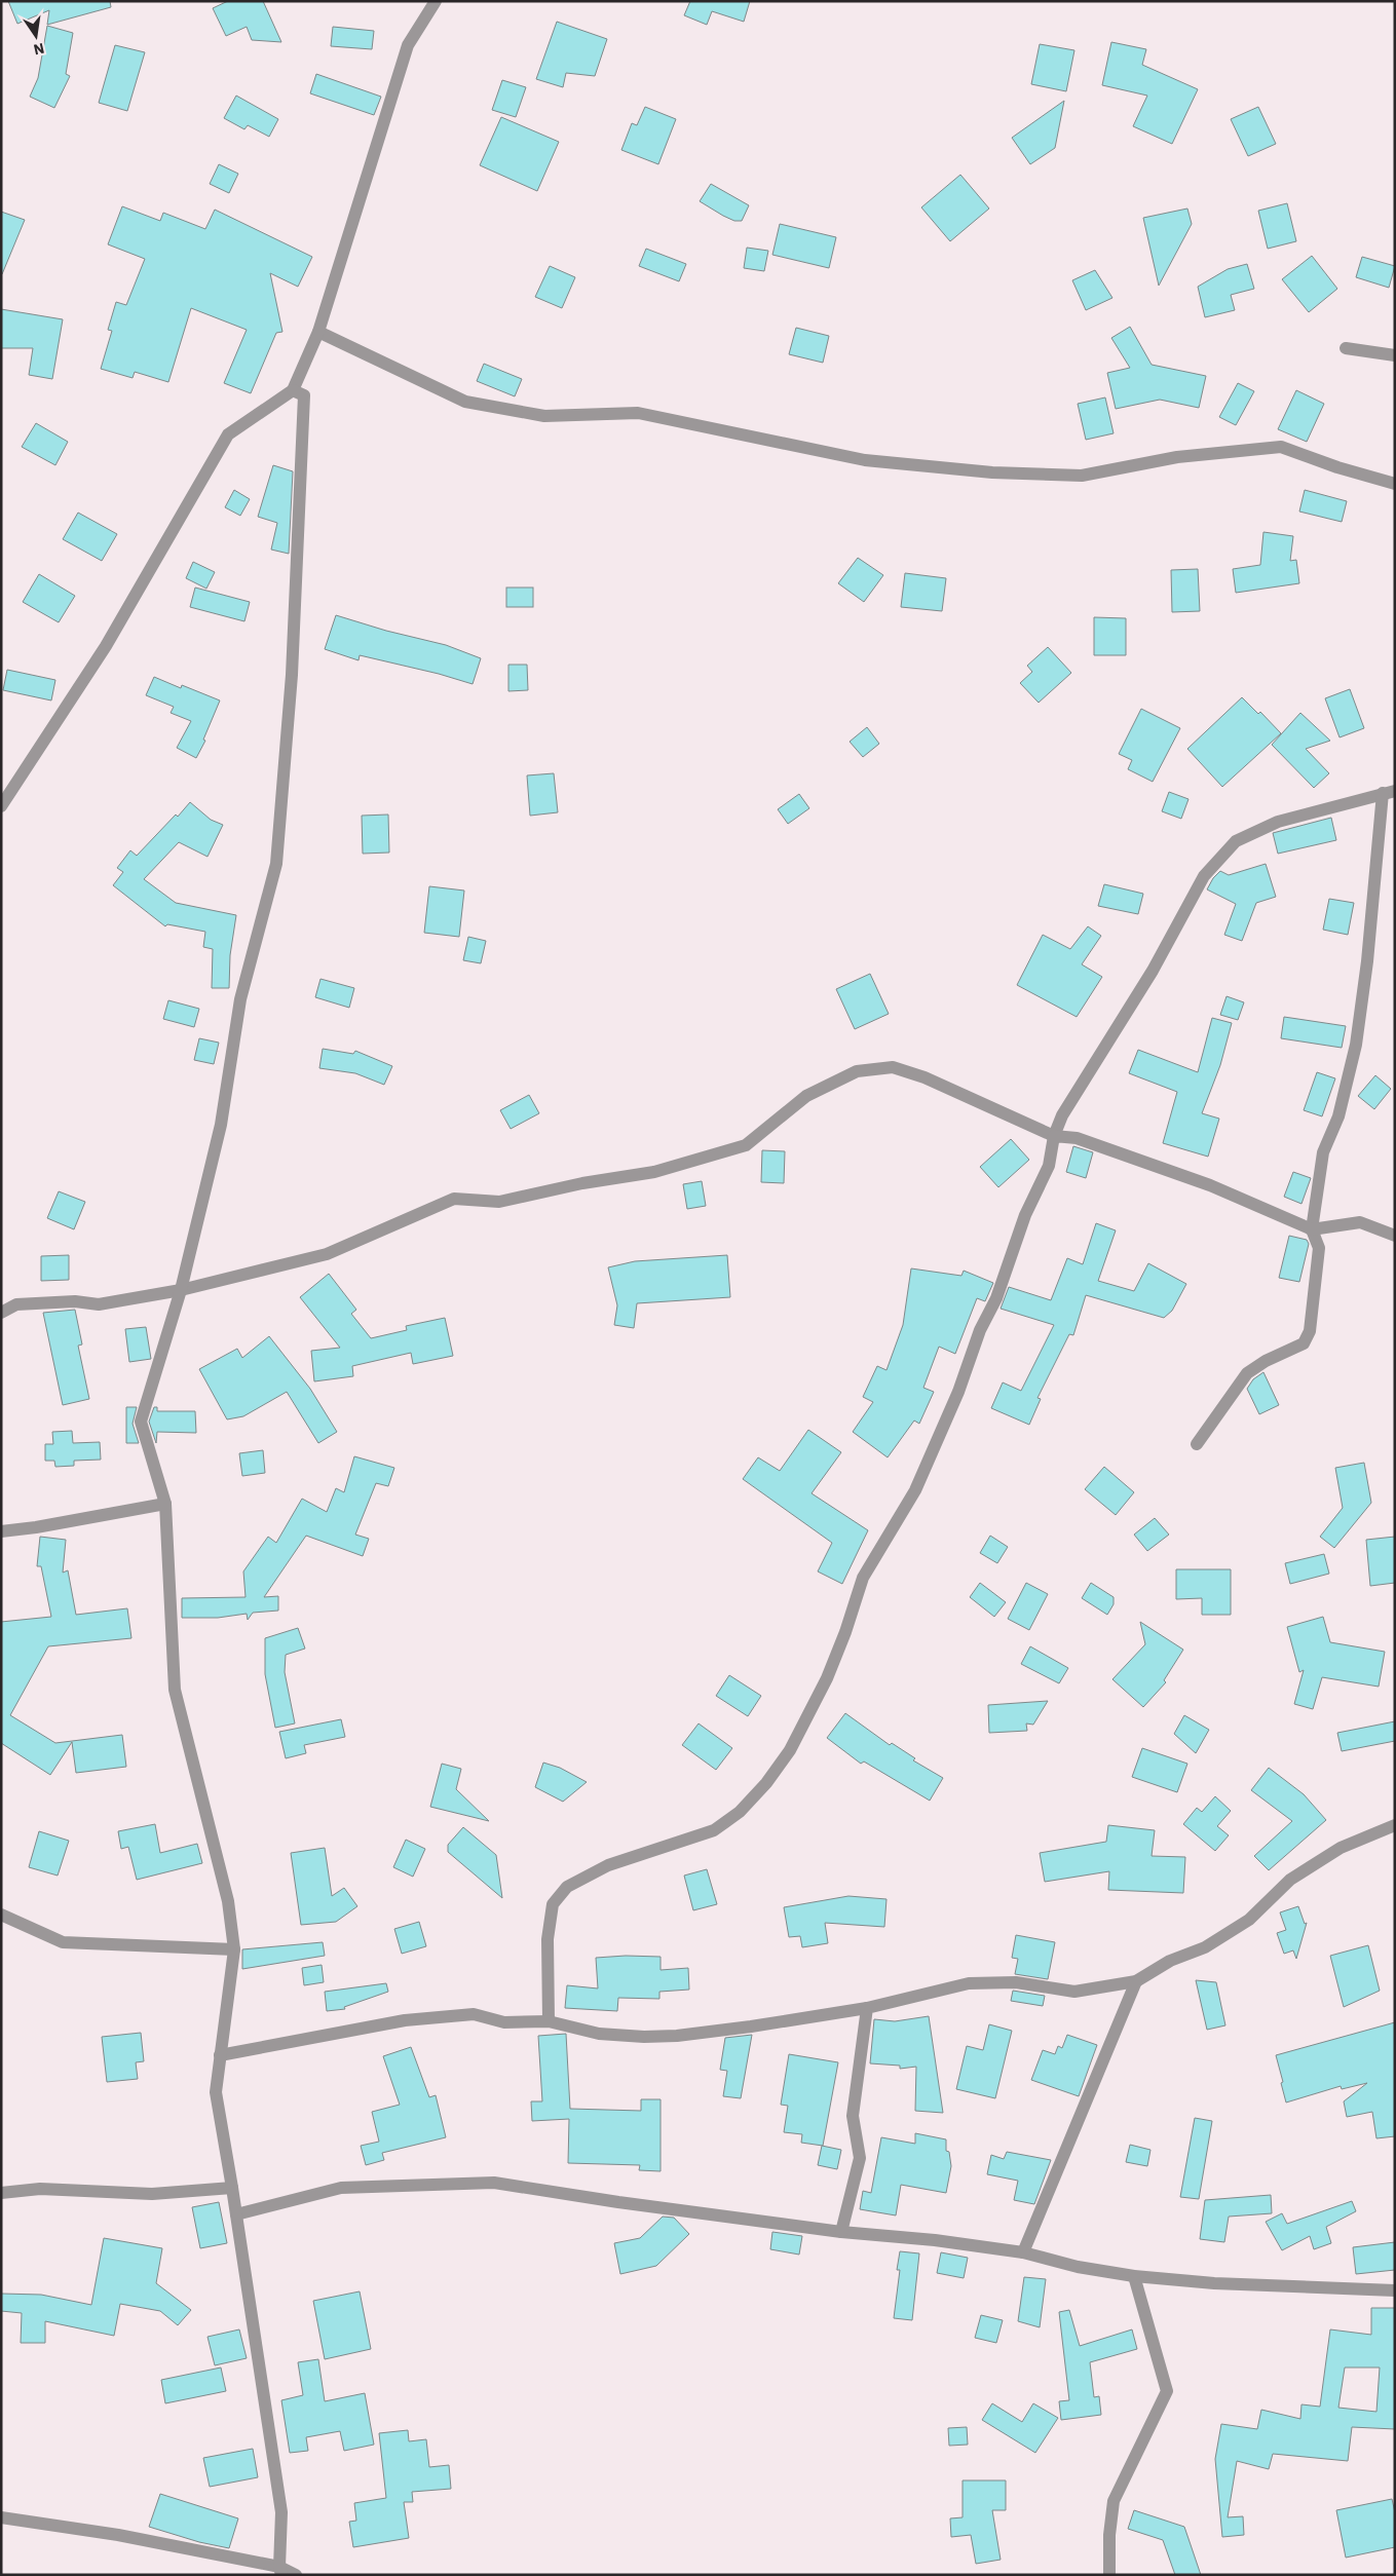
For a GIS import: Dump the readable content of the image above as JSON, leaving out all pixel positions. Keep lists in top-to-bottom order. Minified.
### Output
{"north":"bottom"}
